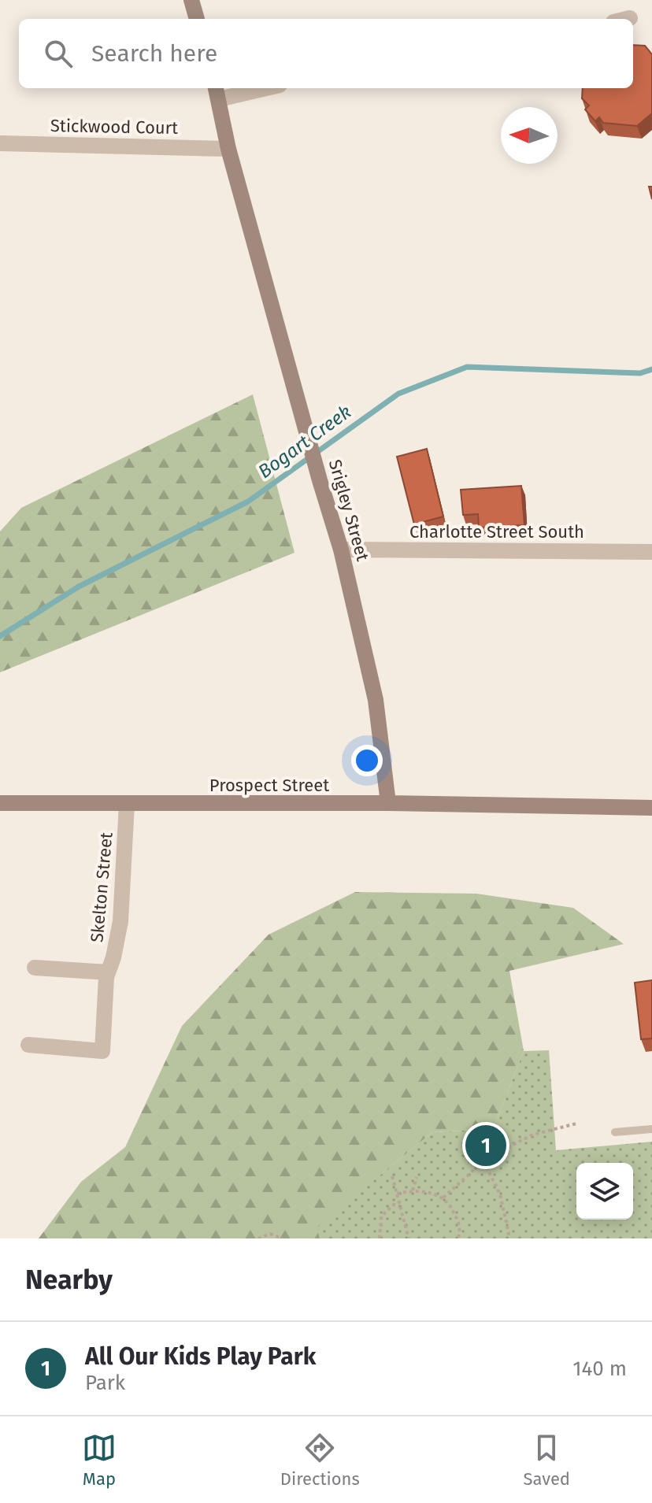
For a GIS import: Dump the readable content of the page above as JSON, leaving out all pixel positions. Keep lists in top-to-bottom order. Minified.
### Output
{"streets":{"street":["Stickwood Court","Srigley Street","Charlotte Street South","Prospect Street","Skelton Street"]},"crossings":[["Stickwood Court","Srigley Street"],["Srigley Street","Charlotte Street South"],["Srigley Street","Prospect Street"],["Prospect Street","Skelton Street"]],"water":["Bogart Creek"],"north":"left","page":{"search":"Search here","pins":"1","heading":"Nearby","list":[{"mark":"1","name":"All Our Kids Play Park","note":"Park","value":"140 m"}],"nav":["Map","Directions","Saved"]}}
